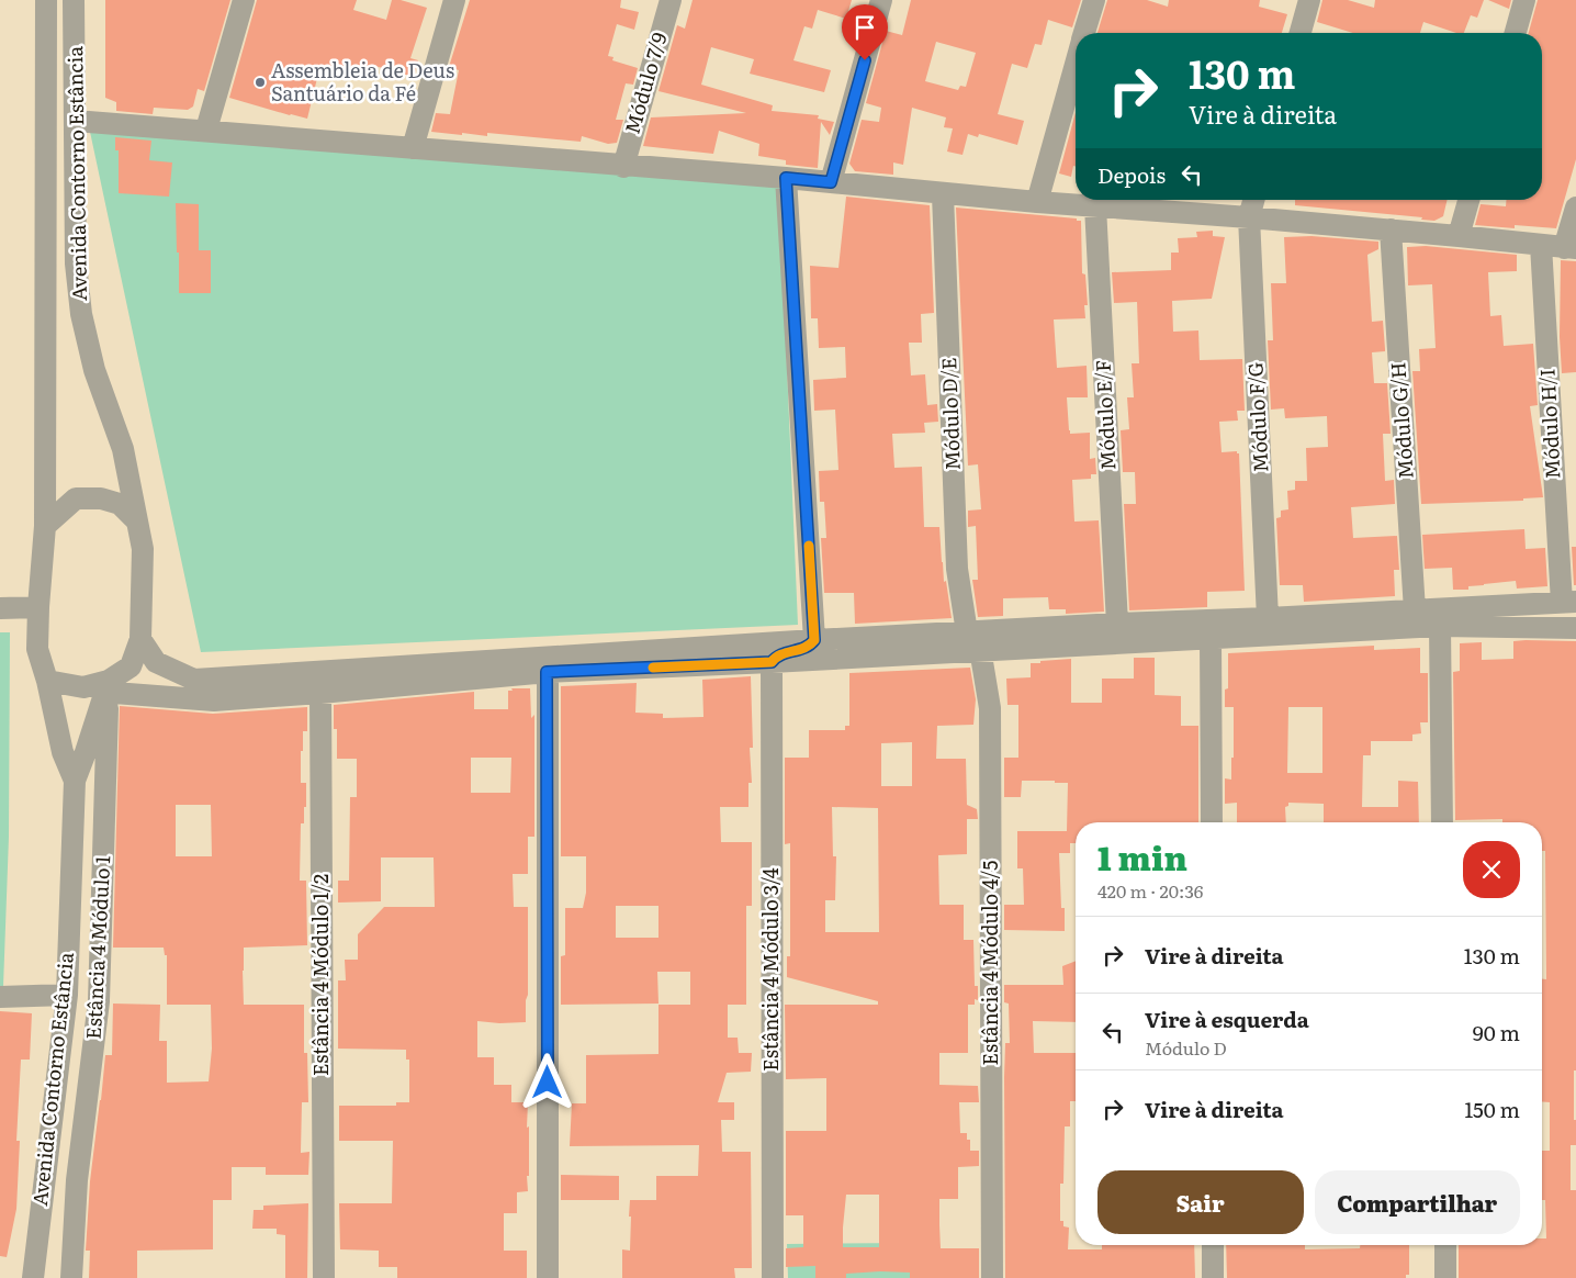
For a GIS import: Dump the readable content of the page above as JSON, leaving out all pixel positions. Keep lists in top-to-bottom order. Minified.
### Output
{"streets":{"street":["Módulo 7/9","Avenida Contorno Estância","Módulo D/E","Módulo E/F","Módulo F/G","Módulo G/H","Módulo H/I","Estância 4 Módulo 1","Estância 4 Módulo 4/5","Estância 4 Módulo 3/4","Estância 4 Módulo 1/2"]},"crossings":[["Avenida Contorno Estância","Estância 4 Módulo 1"],["Módulo D/E","Estância 4 Módulo 4/5"]],"places":["Assembleia de Deus Santuário da Fé"],"page":{"turn":["130 m","Vire à direita"],"then":"Depois","heading":["1 min","420 m · 20:36"],"list":[{"name":"Vire à direita","value":"130 m"},{"name":"Vire à esquerda","note":"Módulo D","value":"90 m"},{"name":"Vire à direita","value":"150 m"}],"buttons":["Sair","Compartilhar"]}}
